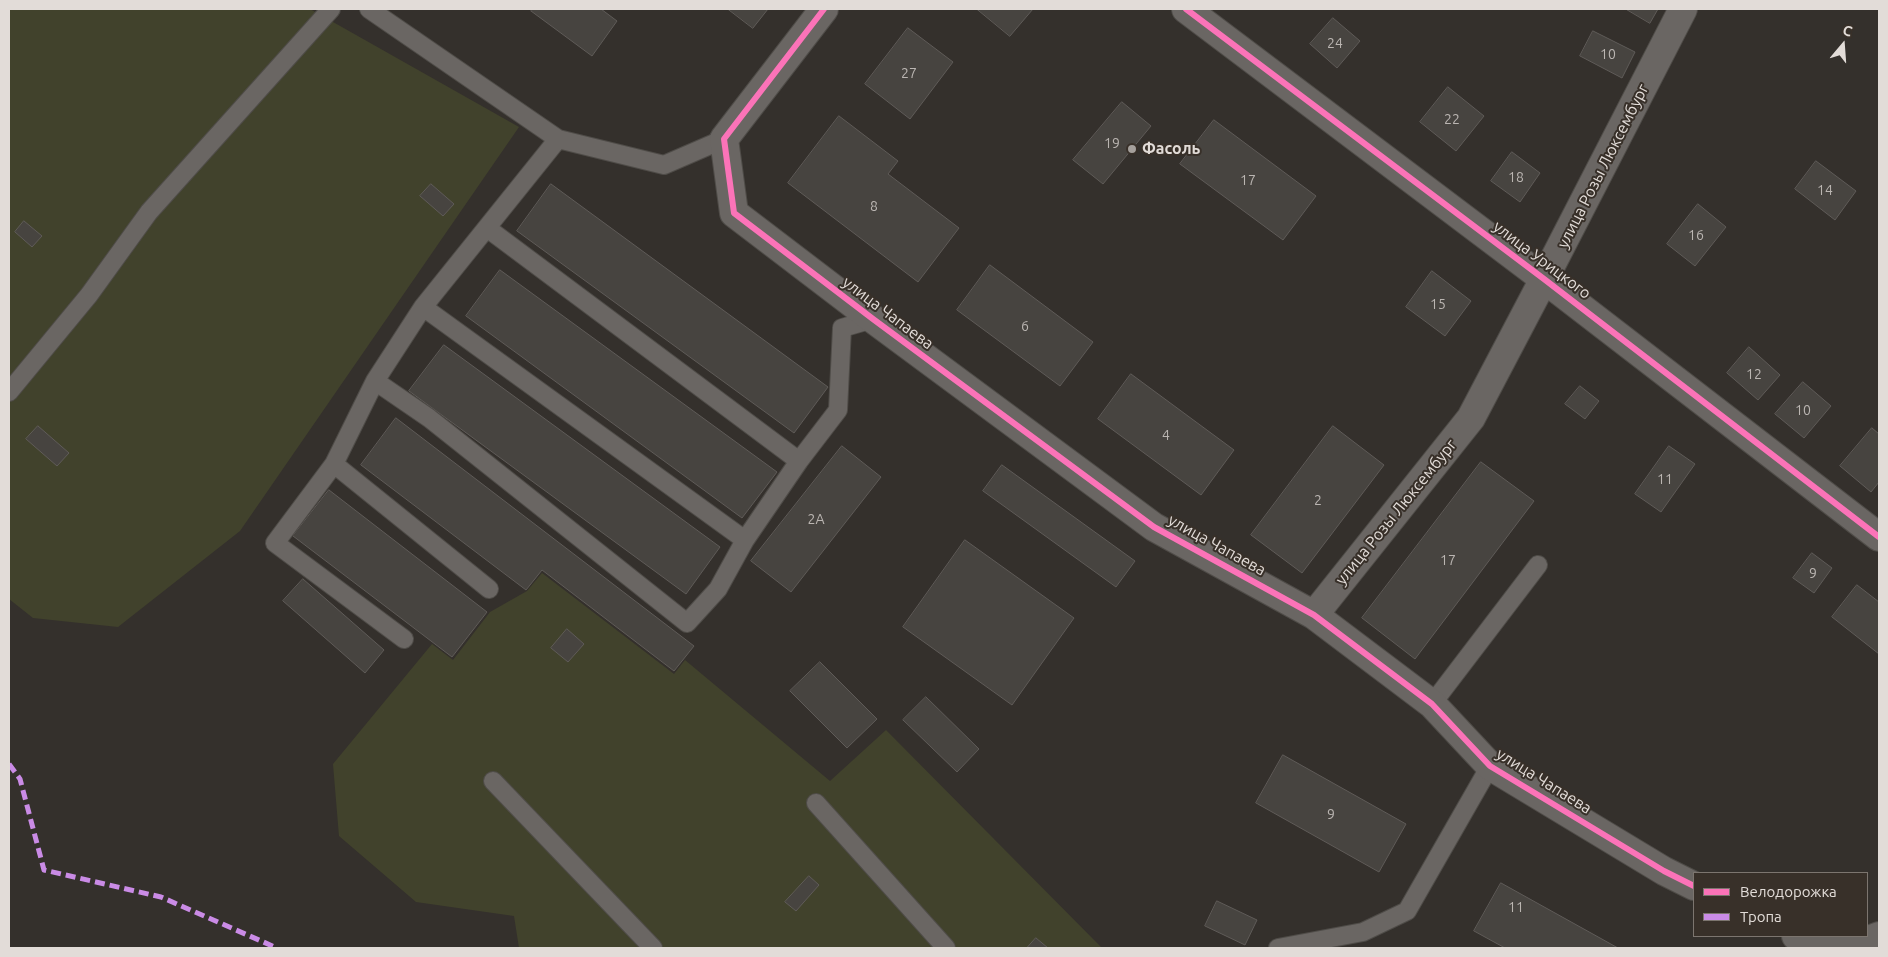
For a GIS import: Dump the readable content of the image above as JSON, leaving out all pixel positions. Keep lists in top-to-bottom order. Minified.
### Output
{"streets":{"street":["улица Розы Люксембург","улица Урицкого","улица Чапаева"]},"crossings":[["улица Розы Люксембург","улица Урицкого"],["улица Розы Люксембург","улица Чапаева"]],"places":["Фасоль"],"house_numbers":["24","10","27","22","19","18","17","14","8","16","15","6","12","10","4","11","2","2А","17","9","9","11"],"legend":["Велодорожка","Тропа"],"north":"top"}
